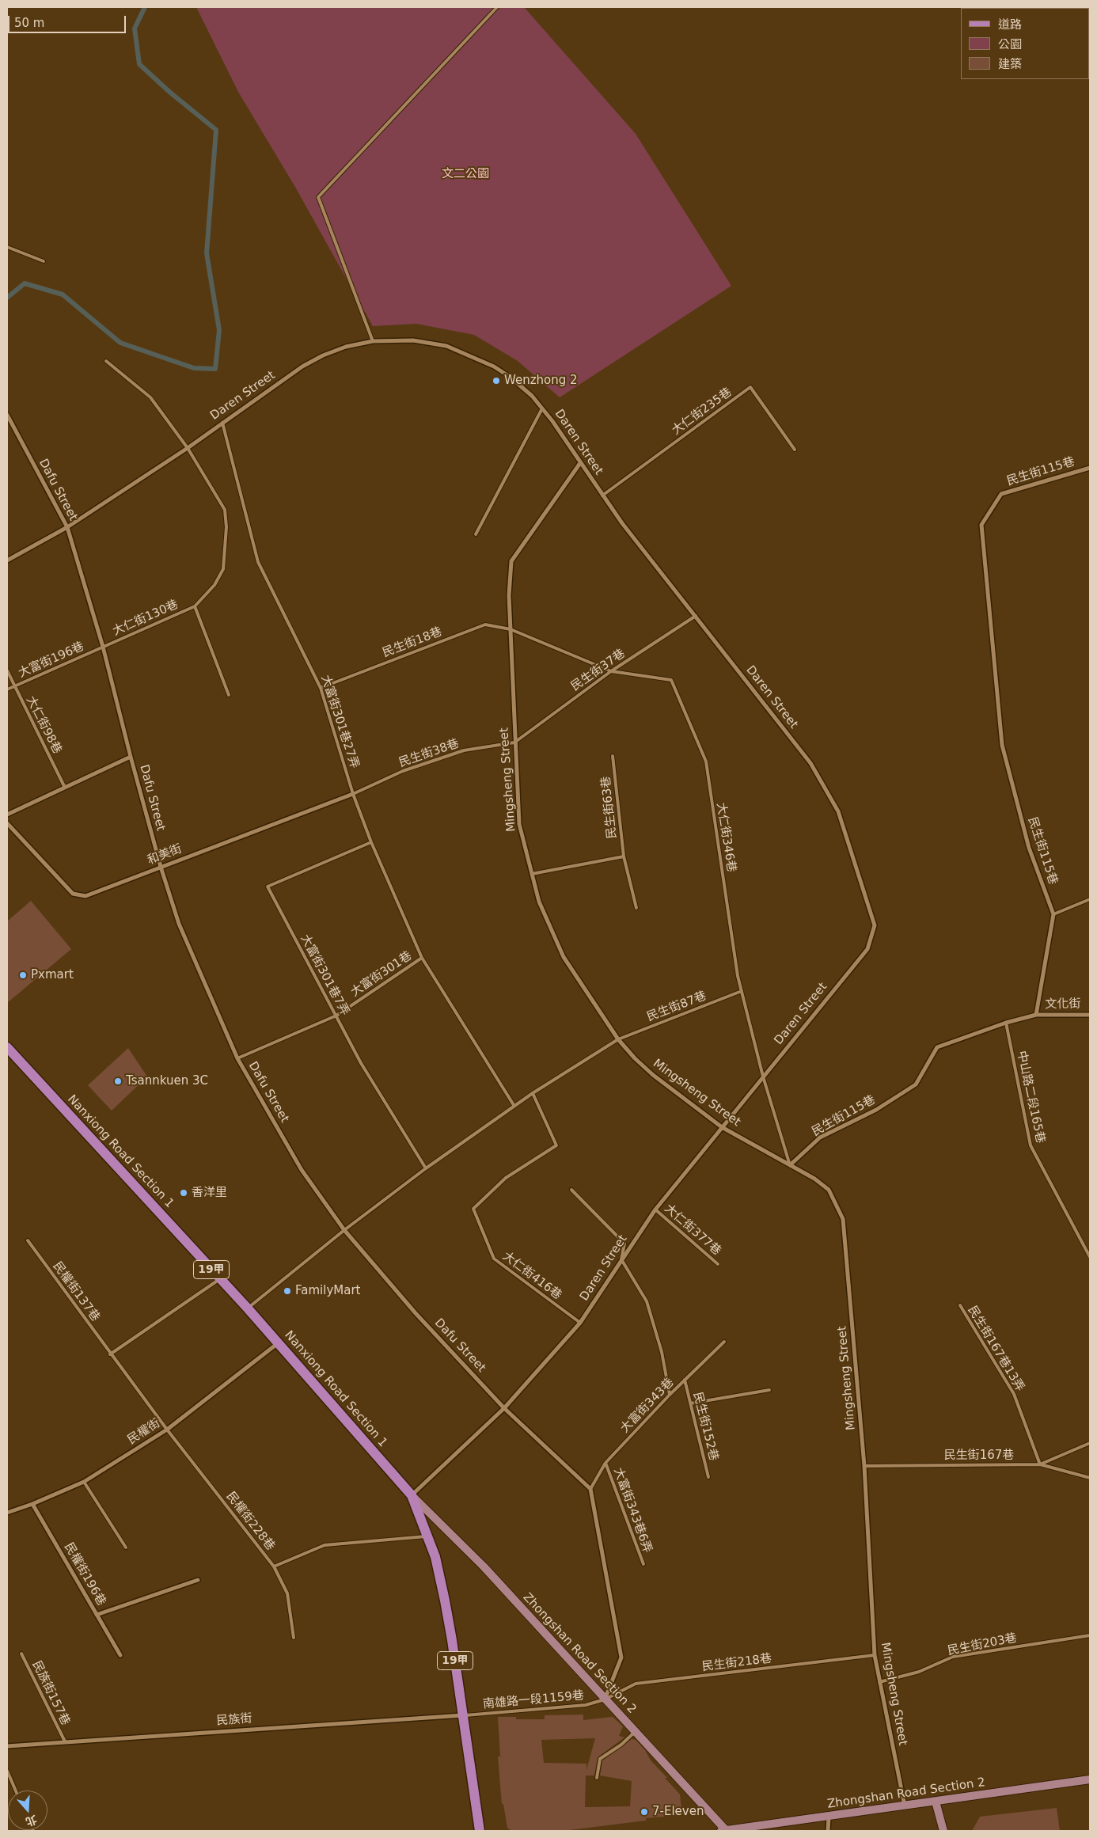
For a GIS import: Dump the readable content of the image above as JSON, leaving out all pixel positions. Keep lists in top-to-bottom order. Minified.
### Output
{"streets":{"main road":["Nanxiong Road Section 1","19甲"],"street":["Daren Street","民生街115巷","Dafu Street","Mingsheng Street","和美街","文化街","民權街","民權街196巷","Zhongshan Road Section 2","民族街"],"lane":["大仁街235巷","大仁街130巷","民生街18巷","大富街196巷","民生街37巷","大富街301巷27弄","大仁街98巷","民生街38巷","民生街63巷","大仁街346巷","大富街301巷","大富街301巷7弄","民生街87巷","中山路二段165巷","大仁街377巷","大仁街416巷","民權街137巷","民生街167巷13弄","大富街343巷","民生街152巷","民生街167巷","大富街343巷6弄","民權街228巷","民生街203巷","民生街218巷","民族街157巷","南雄路一段1159巷"]},"crossings":[["Daren Street","大仁街235巷"],["Daren Street","Dafu Street"],["Daren Street","大仁街130巷"],["Daren Street","民生街37巷"],["Daren Street","大富街301巷27弄"],["Daren Street","Mingsheng Street"],["Daren Street","大仁街346巷"],["Daren Street","Nanxiong Road Section 1"],["Daren Street","大仁街377巷"],["Daren Street","大仁街416巷"],["Daren Street","Zhongshan Road Section 2"],["民生街115巷","Mingsheng Street"],["民生街115巷","大仁街346巷"],["民生街115巷","文化街"],["民生街115巷","中山路二段165巷"],["Dafu Street","大仁街130巷"],["Dafu Street","大富街196巷"],["Dafu Street","和美街"],["Dafu Street","大富街301巷"],["Dafu Street","大富街343巷"],["大仁街130巷","大富街196巷"],["民生街18巷","大富街301巷27弄"],["民生街18巷","Mingsheng Street"],["民生街18巷","大仁街346巷"],["大富街196巷","大仁街98巷"],["民生街37巷","民生街38巷"],["民生街37巷","Mingsheng Street"],["民生街37巷","大仁街346巷"],["大富街301巷27弄","民生街38巷"],["大富街301巷27弄","和美街"],["大富街301巷27弄","大富街301巷"],["大富街301巷27弄","大富街301巷7弄"],["民生街38巷","Mingsheng Street"],["民生街38巷","和美街"],["Mingsheng Street","大仁街346巷"],["Mingsheng Street","民生街87巷"],["Mingsheng Street","民生街167巷"],["Mingsheng Street","民生街203巷"],["Mingsheng Street","Zhongshan Road Section 2"],["Mingsheng Street","民生街218巷"],["大仁街346巷","民生街87巷"],["大富街301巷","大富街301巷7弄"],["Nanxiong Road Section 1","民權街"],["Nanxiong Road Section 1","Zhongshan Road Section 2"],["Nanxiong Road Section 1","南雄路一段1159巷"],["Nanxiong Road Section 1","民族街"],["民權街137巷","民權街"],["民權街137巷","民權街228巷"],["民生街167巷13弄","民生街167巷"],["大富街343巷","民生街152巷"],["大富街343巷","大富街343巷6弄"],["民權街","民權街228巷"],["民權街","民權街196巷"],["Zhongshan Road Section 2","民生街218巷"],["Zhongshan Road Section 2","南雄路一段1159巷"],["民生街218巷","南雄路一段1159巷"],["民族街157巷","民族街"],["南雄路一段1159巷","民族街"]],"parks":["文二公園"],"places":["Wenzhong 2","Pxmart","Tsannkuen 3C","香洋里","FamilyMart","7-Eleven"],"legend":["道路","公園","建築"],"scale_bar":"50 m","north":"bottom"}
